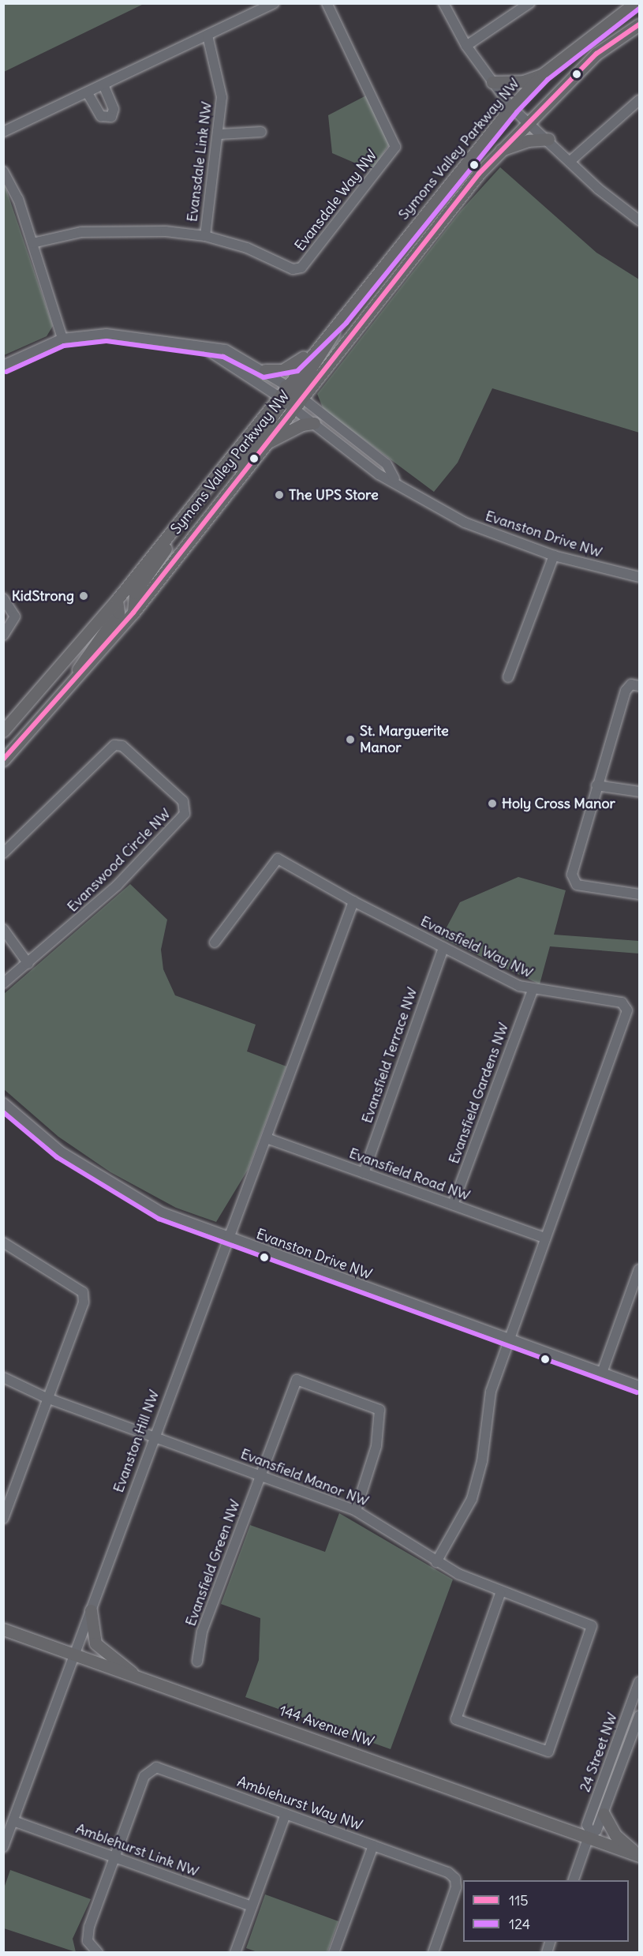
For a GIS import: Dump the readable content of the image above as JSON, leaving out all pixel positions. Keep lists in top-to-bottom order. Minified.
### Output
{"streets":{"main road":["Symons Valley Parkway NW","144 Avenue NW"],"street":["Evansdale Link NW","Evansdale Way NW","Evanston Drive NW","Evanswood Circle NW","Evansfield Way NW","Evansfield Terrace NW","Evansfield Gardens NW","Evansfield Road NW","Evanston Hill NW","Evansfield Manor NW","Evansfield Green NW","24 Street NW","Amblehurst Way NW","Amblehurst Link NW"]},"crossings":[["Symons Valley Parkway NW","Evanston Drive NW"],["Evansdale Link NW","Evansdale Way NW"],["Evanston Drive NW","Evansfield Way NW"],["Evanston Drive NW","Evanston Hill NW"],["Evansfield Way NW","Evansfield Terrace NW"],["Evansfield Way NW","Evansfield Gardens NW"],["Evansfield Way NW","Evansfield Road NW"],["Evansfield Way NW","Evansfield Manor NW"],["Evansfield Terrace NW","Evansfield Road NW"],["Evansfield Gardens NW","Evansfield Road NW"],["Evanston Hill NW","Evansfield Manor NW"],["Evanston Hill NW","144 Avenue NW"],["Evanston Hill NW","Amblehurst Link NW"],["Evansfield Manor NW","Evansfield Green NW"],["144 Avenue NW","24 Street NW"],["Amblehurst Way NW","Amblehurst Link NW"]],"places":["The UPS Store","KidStrong","St. Marguerite Manor","Holy Cross Manor"],"lines":["transit line 124","transit line 115"],"legend":["115","124"]}
